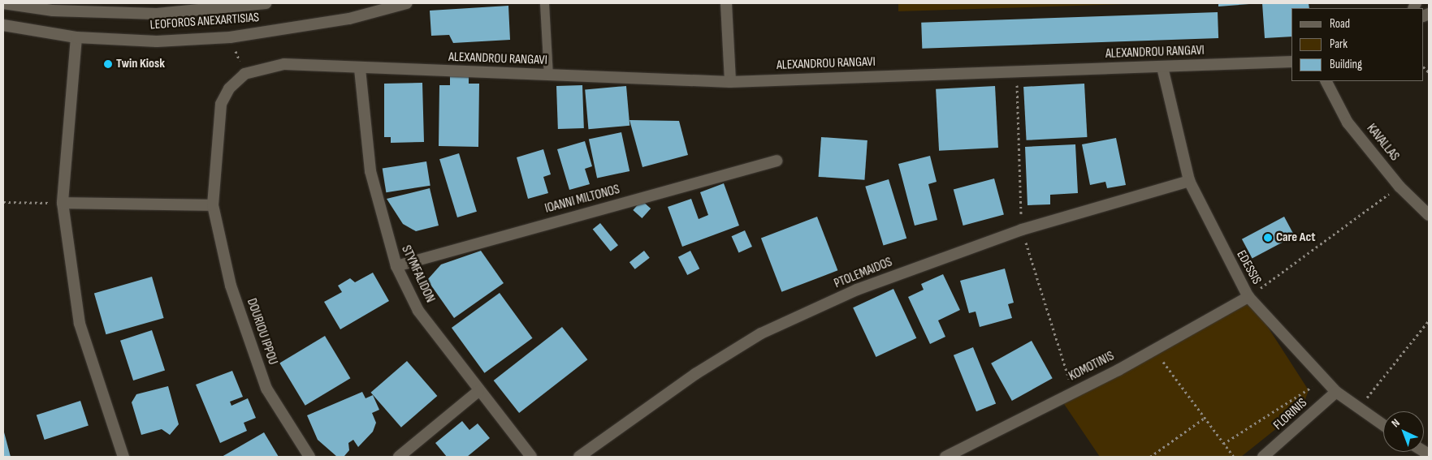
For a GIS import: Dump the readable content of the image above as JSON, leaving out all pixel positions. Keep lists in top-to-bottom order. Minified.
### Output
{"streets":{"street":["LEOFOROS ANEXARTISIAS","ALEXANDROU RANGAVI","KAVALLAS","IOANNI MILTONOS","EDESSIS","PTOLEMAIDOS","STYMFALIDON","DOURIOU IPPOU","KOMOTINIS","FLORINIS"]},"crossings":[["ALEXANDROU RANGAVI","EDESSIS"],["ALEXANDROU RANGAVI","STYMFALIDON"],["ALEXANDROU RANGAVI","DOURIOU IPPOU"],["IOANNI MILTONOS","STYMFALIDON"],["EDESSIS","PTOLEMAIDOS"],["EDESSIS","KOMOTINIS"],["EDESSIS","FLORINIS"],["STYMFALIDON","DOURIOU IPPOU"]],"places":["Twin Kiosk","Care Act"],"legend":["Road","Park","Building"],"north":"top left"}
